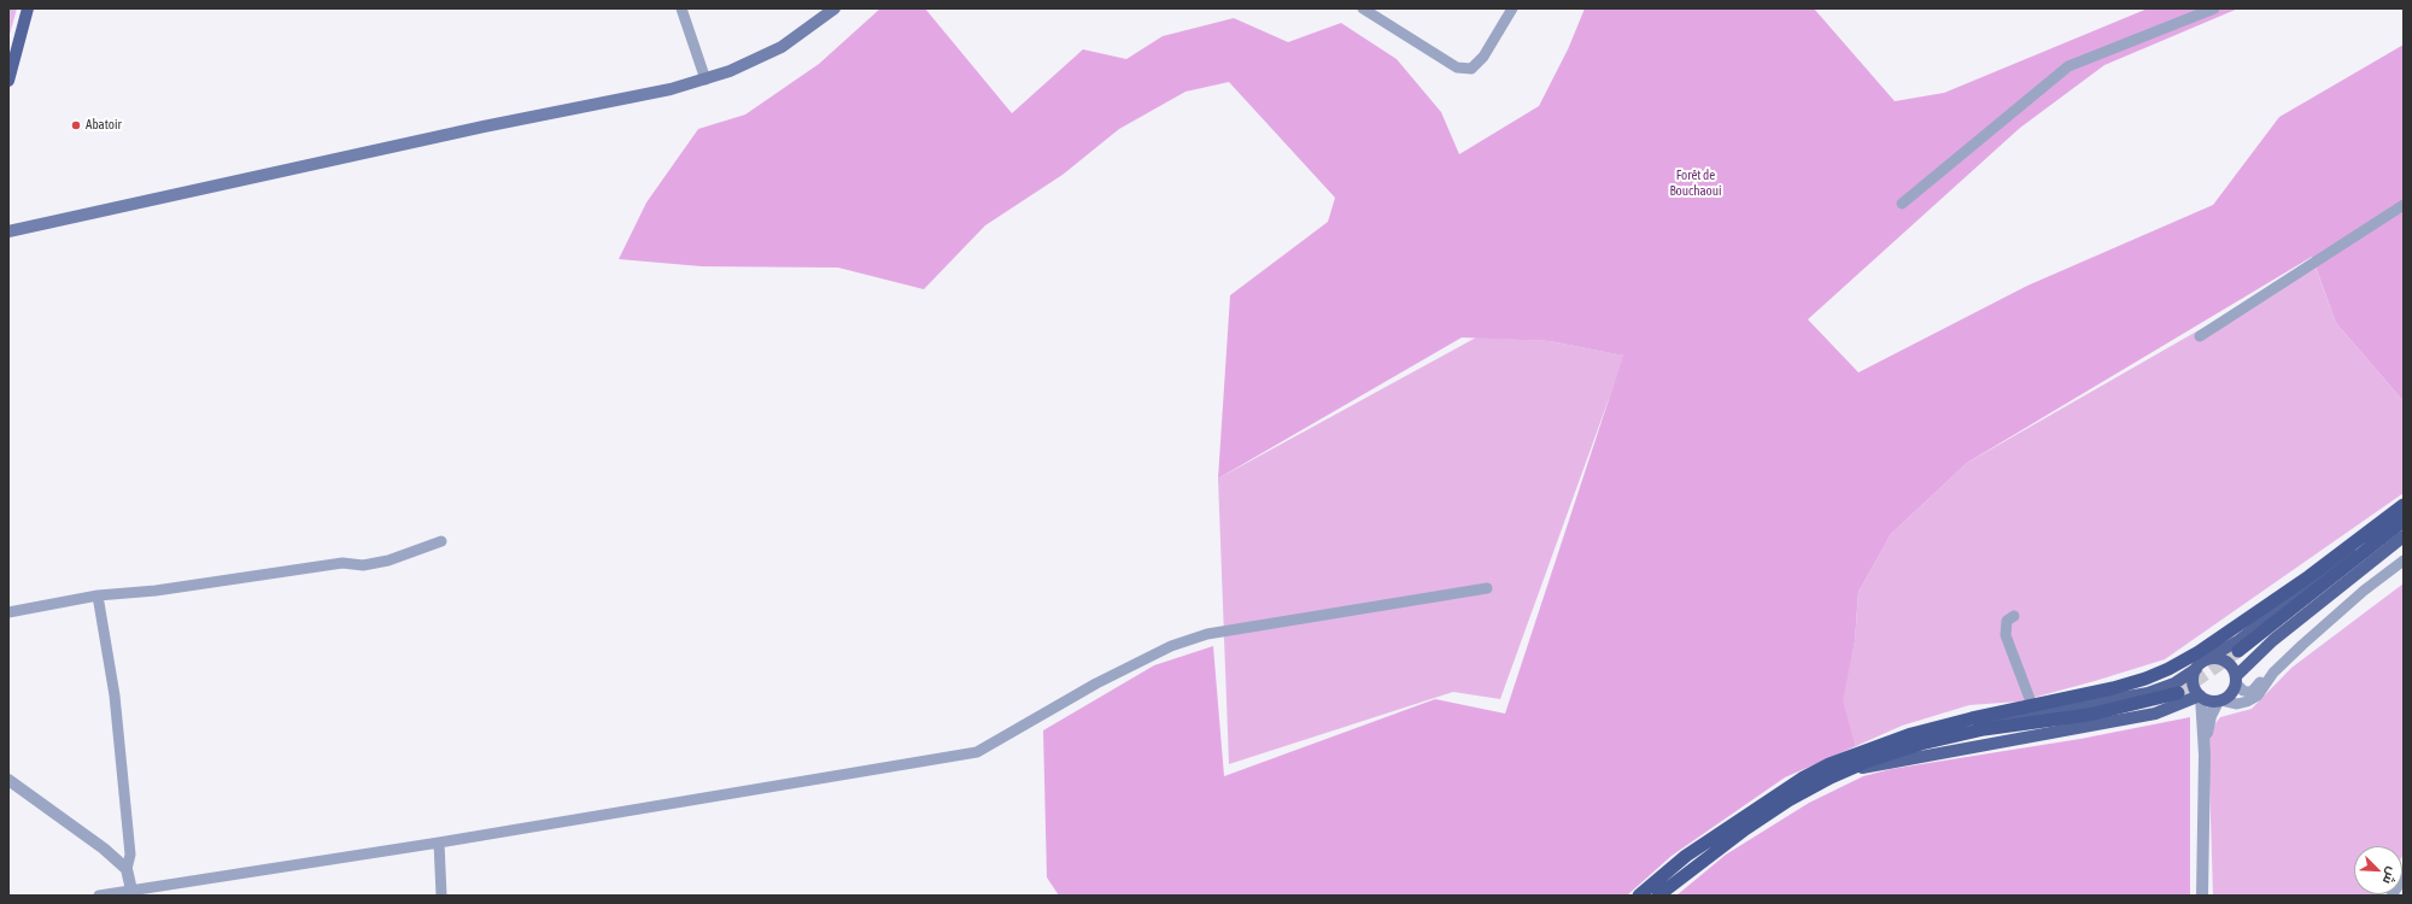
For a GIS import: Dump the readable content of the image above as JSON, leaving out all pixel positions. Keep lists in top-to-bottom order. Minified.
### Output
{"parks":["Forêt de Bouchaoui"],"places":["Abatoir"],"north":"bottom right"}
